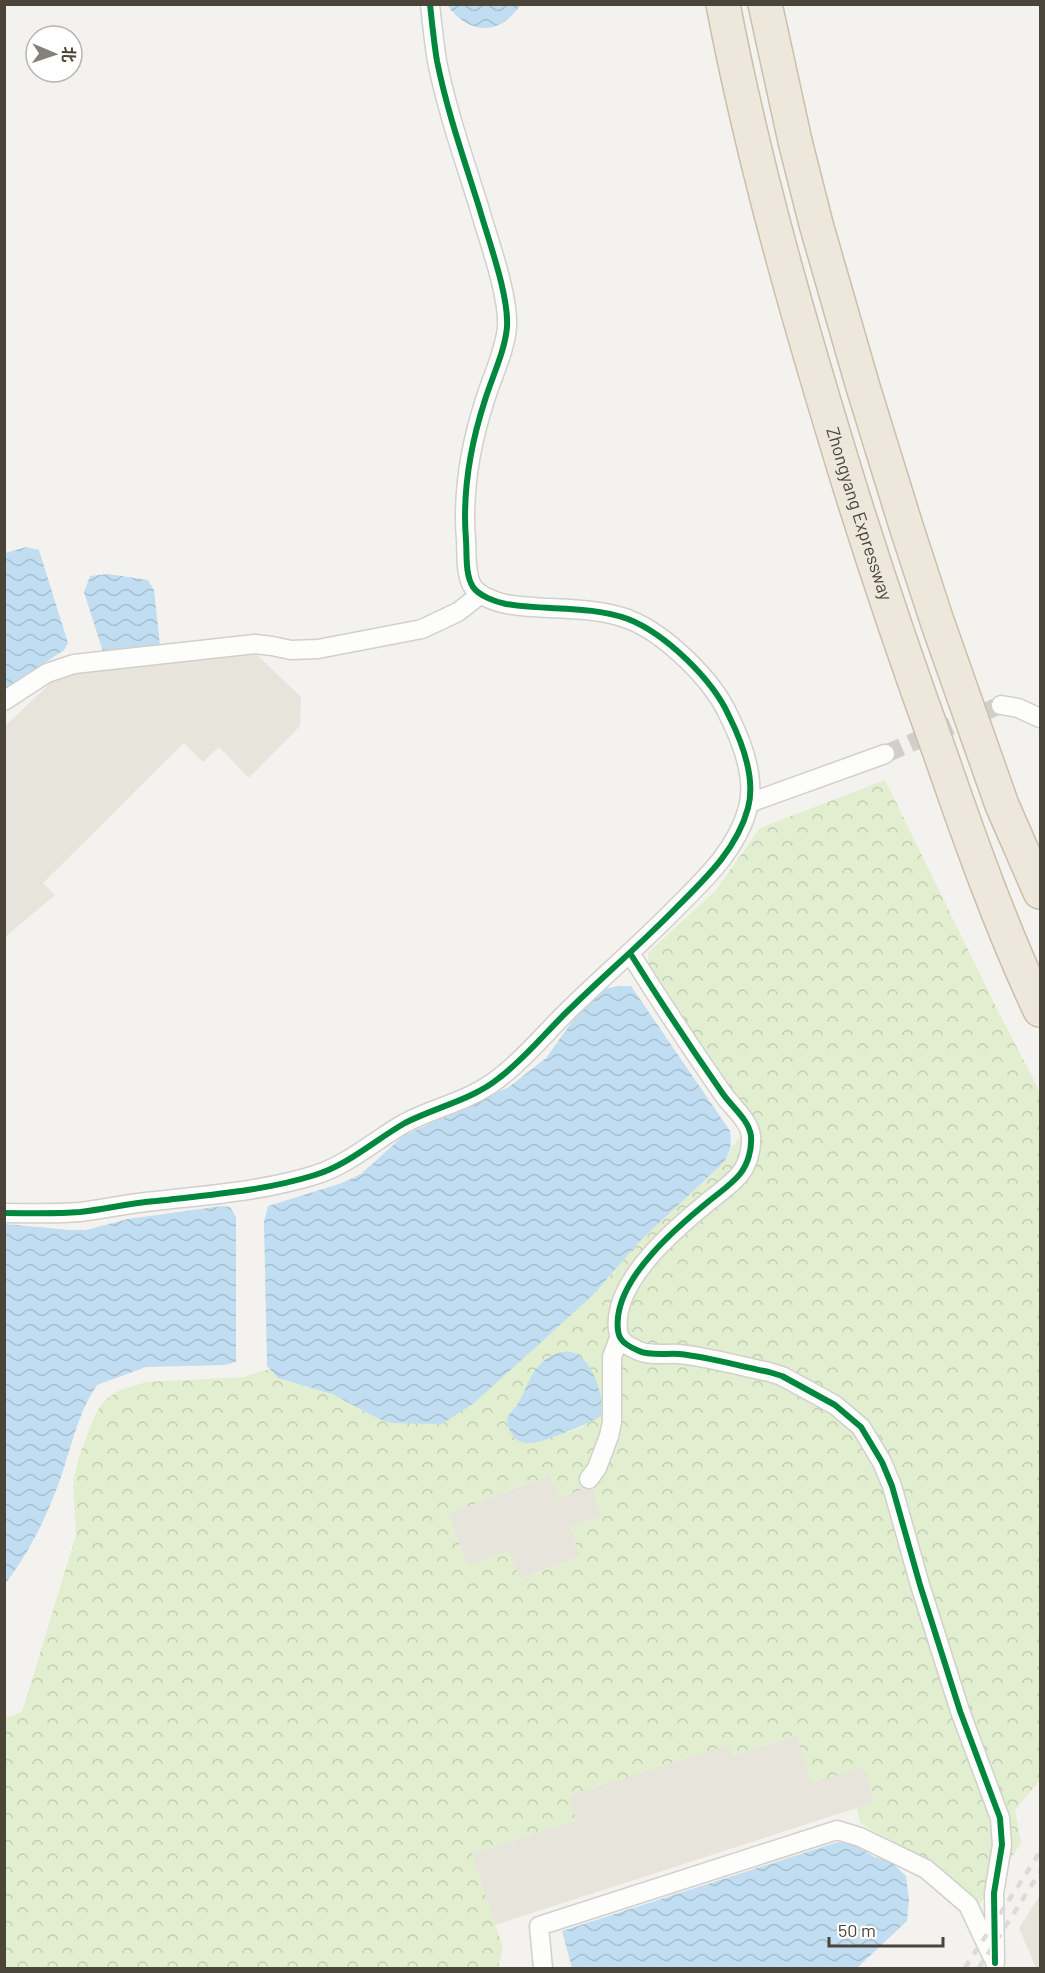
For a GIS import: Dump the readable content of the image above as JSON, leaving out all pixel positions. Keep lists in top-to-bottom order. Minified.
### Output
{"streets":{"highway":["Zhongyang Expressway"]},"scale_bar":"50 m","north":"right"}
